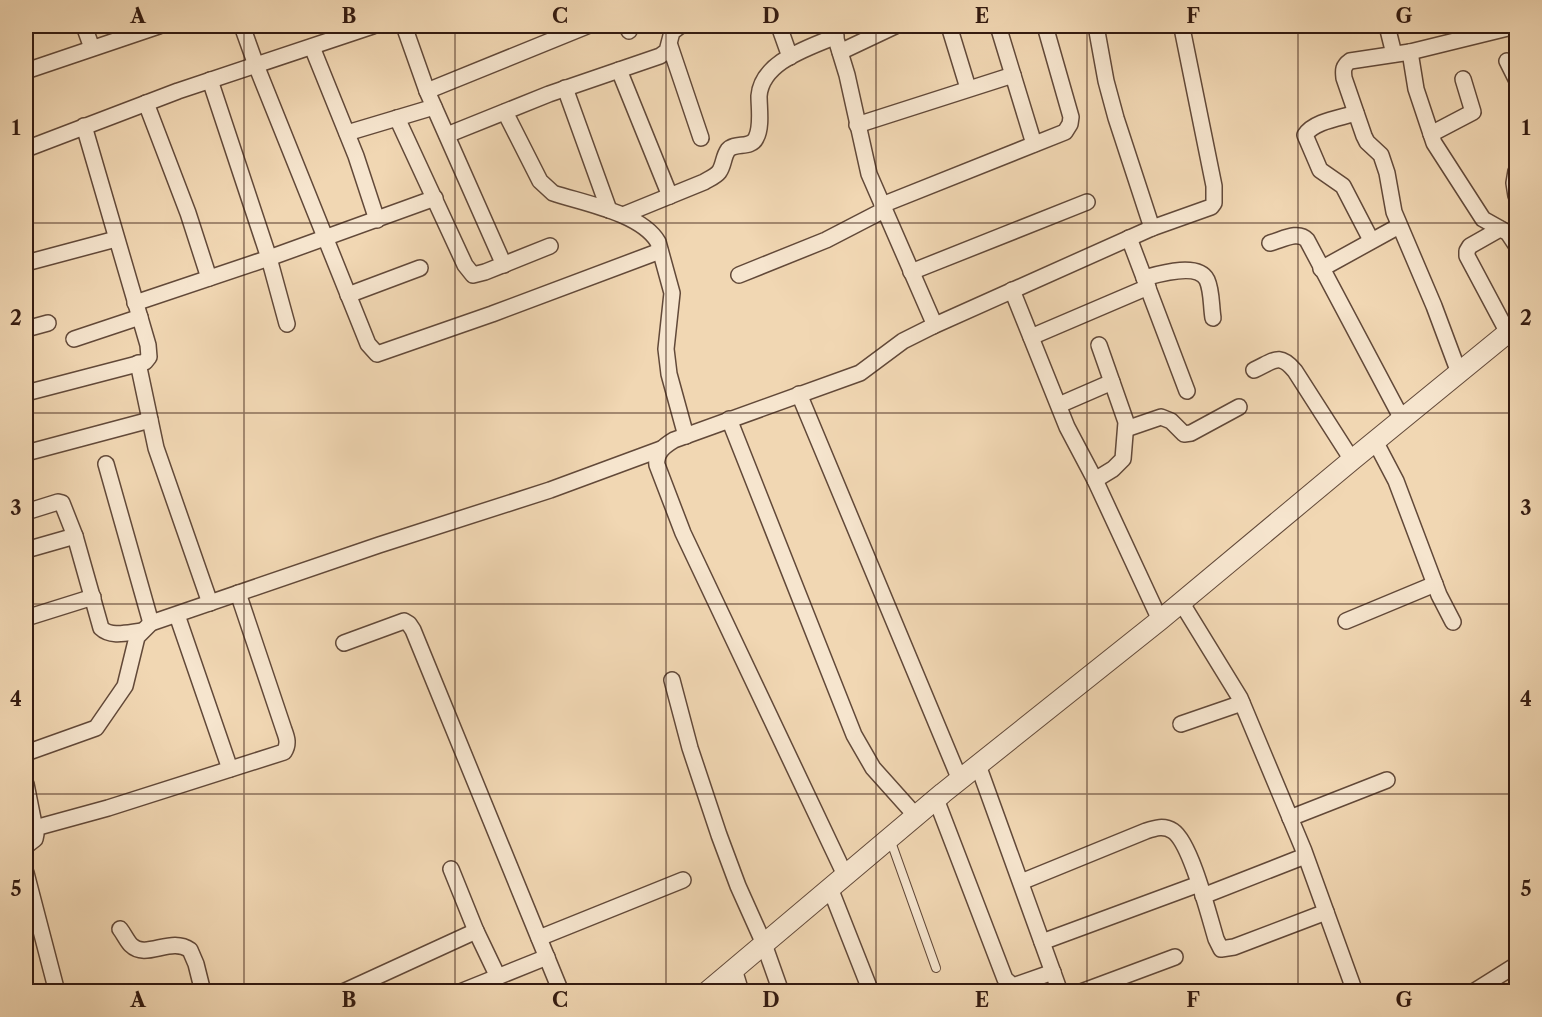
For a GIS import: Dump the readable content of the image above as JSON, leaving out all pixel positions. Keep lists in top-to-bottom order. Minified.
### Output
{"grid":{"columns":["A","B","C","D","E","F","G"],"rows":["1","2","3","4","5"]}}
